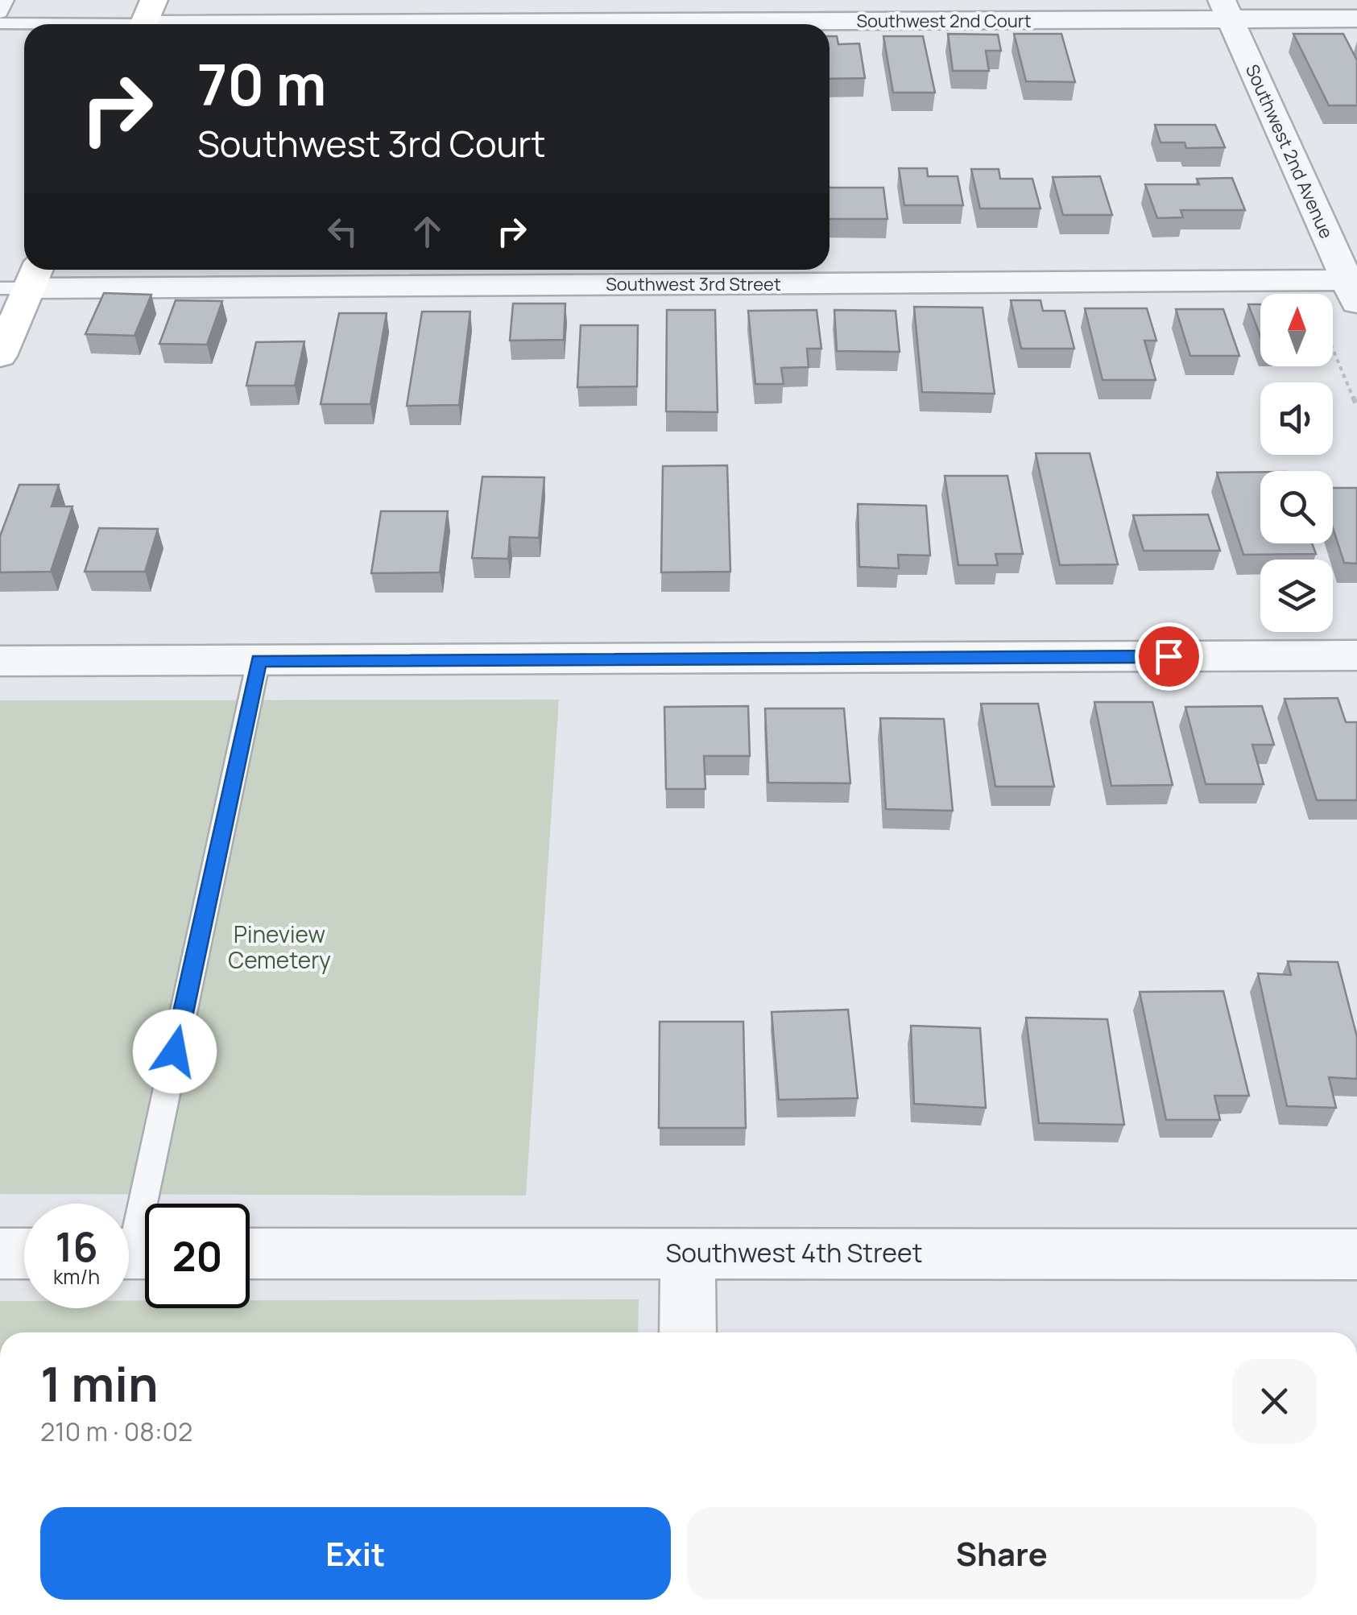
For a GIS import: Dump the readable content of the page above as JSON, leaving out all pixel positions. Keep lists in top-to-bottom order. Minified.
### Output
{"streets":{"street":["Southwest 2nd Court","Southwest 2nd Avenue","Southwest 3rd Street","Southwest 4th Street"]},"crossings":[["Southwest 2nd Court","Southwest 2nd Avenue"],["Southwest 2nd Avenue","Southwest 3rd Street"]],"parks":["Pineview Cemetery"],"north":"top","page":{"turn":["70 m","Southwest 3rd Court"],"speed":"16 km/h","limit":"20","heading":["1 min","210 m · 08:02"],"buttons":["Exit","Share"]}}
